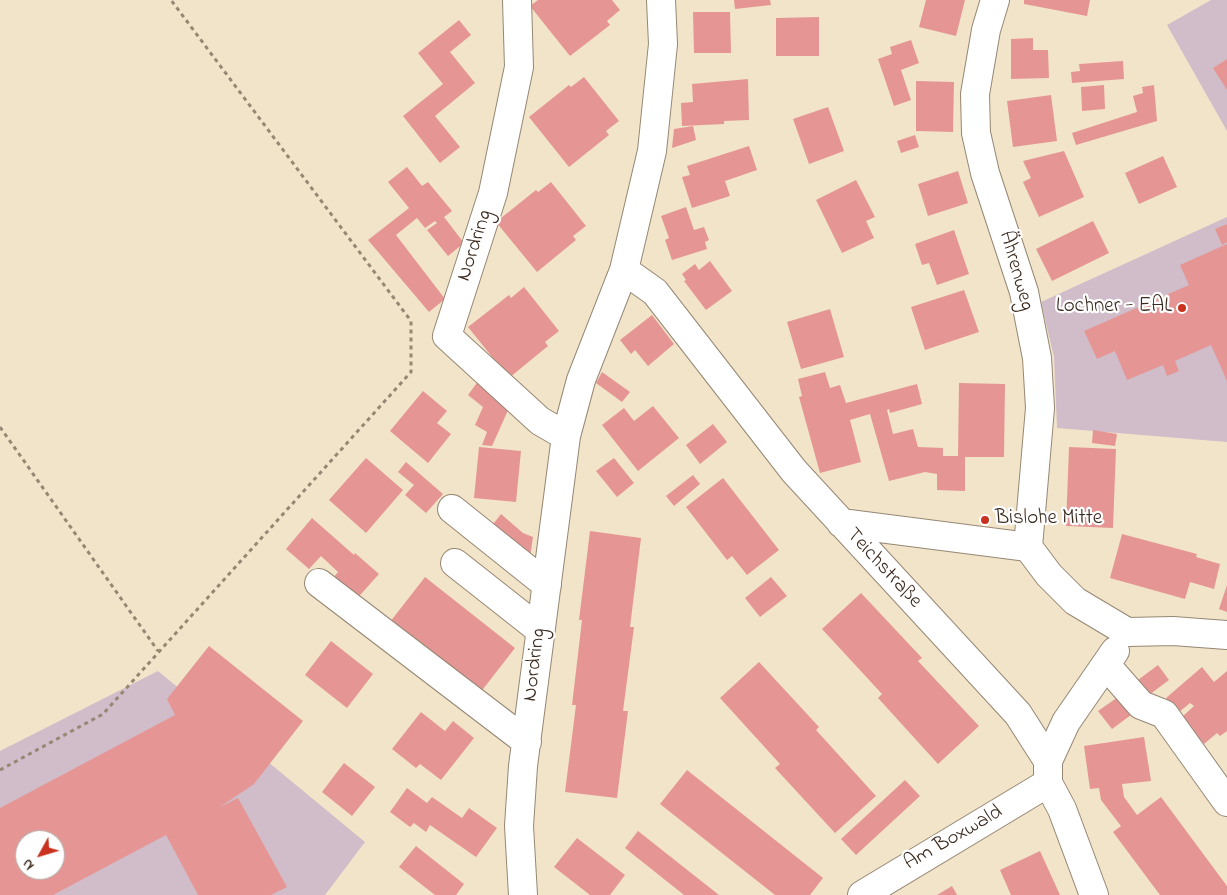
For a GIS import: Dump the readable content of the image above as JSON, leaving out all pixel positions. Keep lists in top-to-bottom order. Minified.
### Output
{"streets":{"street":["Nordring","Ährenweg","Teichstraße","Am Boxwald"]},"crossings":[["Nordring","Teichstraße"],["Teichstraße","Am Boxwald"]],"places":["Lochner - EAL","Bislohe Mitte"],"north":"bottom left"}
